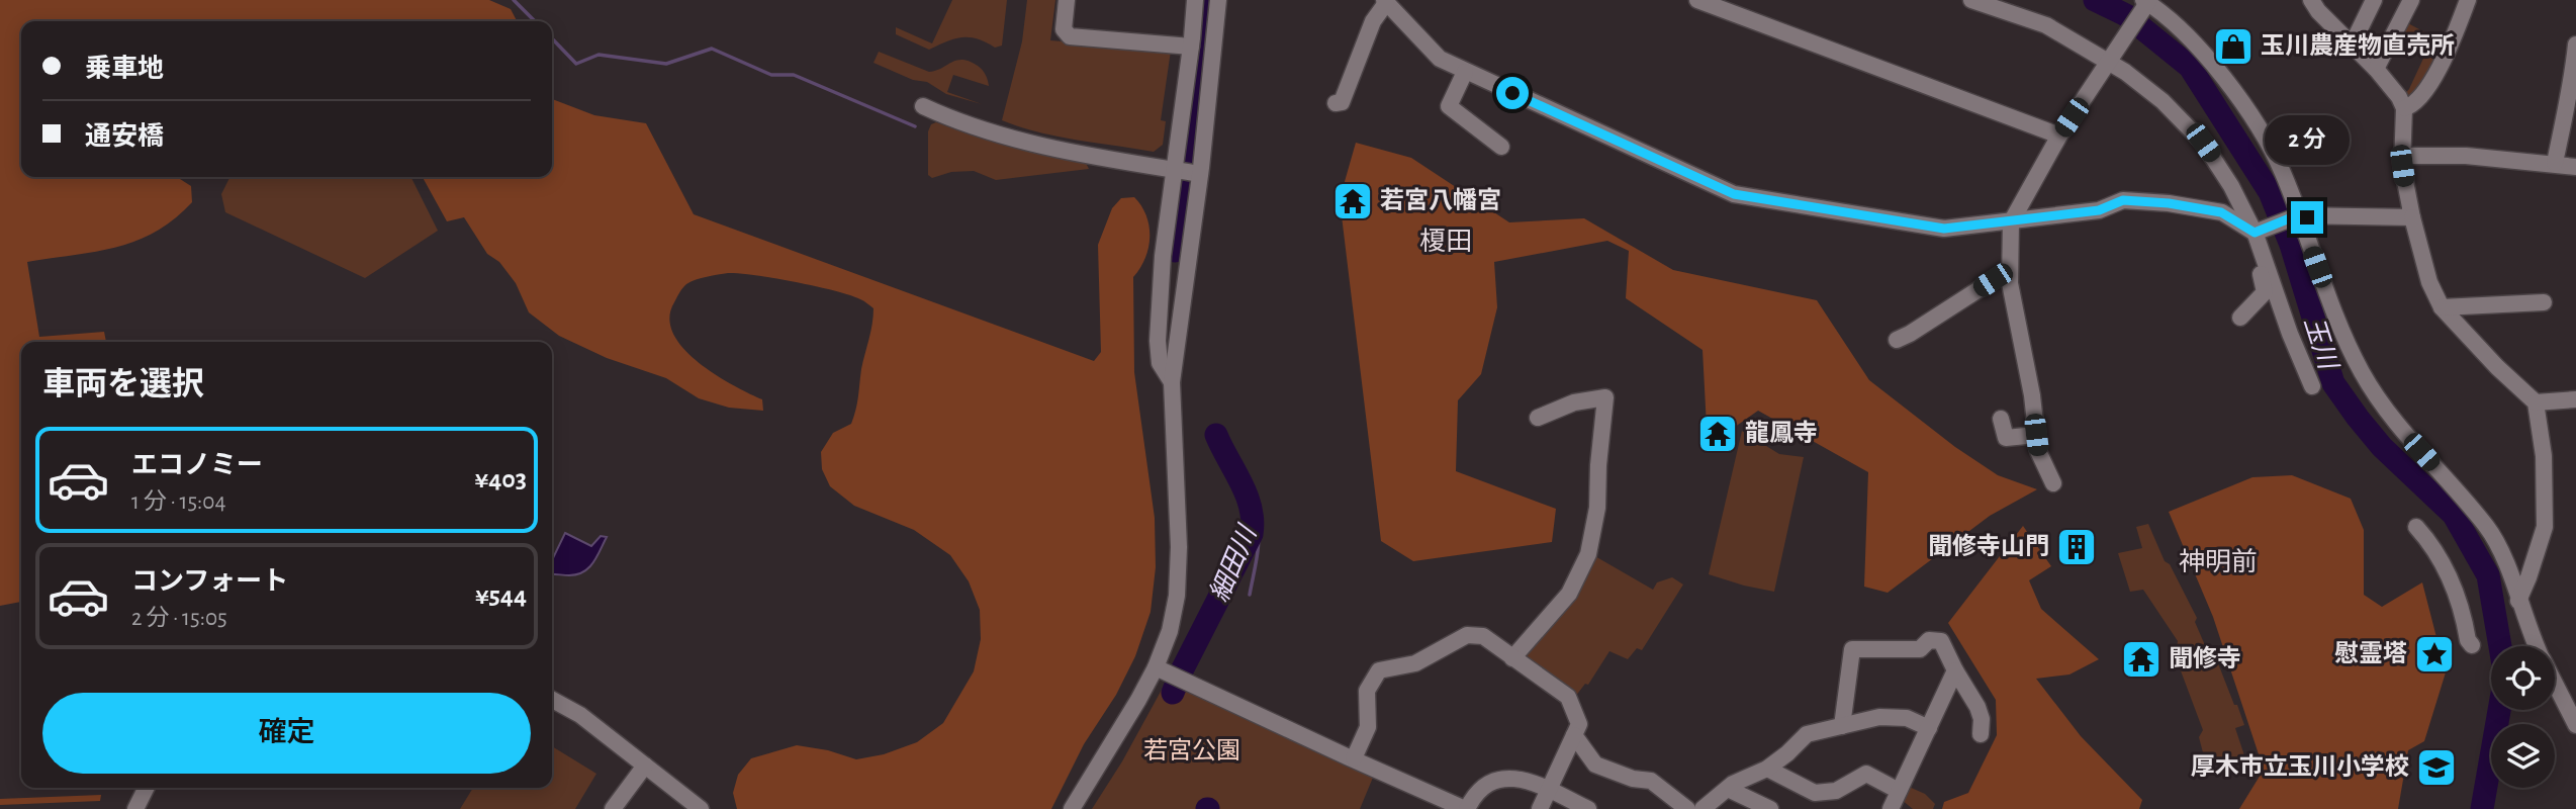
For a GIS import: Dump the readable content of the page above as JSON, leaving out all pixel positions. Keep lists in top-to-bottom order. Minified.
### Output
{"districts":["榎田","神明前"],"water":["玉川","細田川"],"parks":["若宮公園"],"places":{"shop":["玉川農産物直売所"],"temple":["若宮八幡宮","龍鳳寺","聞修寺"],"building":["聞修寺山門"],"place":["慰霊塔"],"school or university":["厚木市立玉川小学校"]},"page":{"banner":["乗車地","通安橋"],"bubble":"2 分","heading":"車両を選択","list":[{"name":"エコノミー","note":"1 分 · 15:04","value":"¥403"},{"name":"コンフォート","note":"2 分 · 15:05","value":"¥544"}],"buttons":"確定"}}
